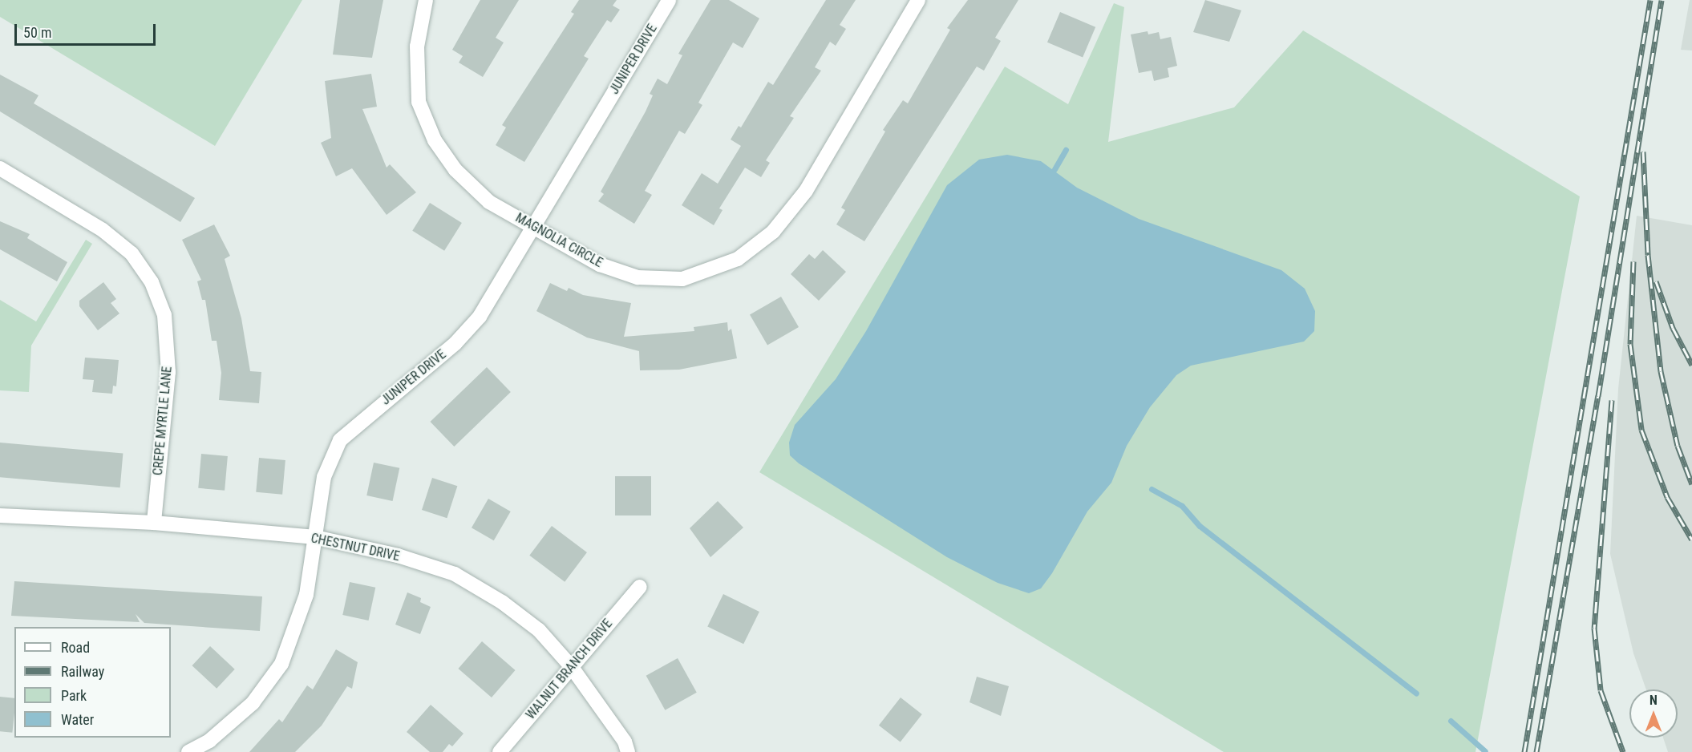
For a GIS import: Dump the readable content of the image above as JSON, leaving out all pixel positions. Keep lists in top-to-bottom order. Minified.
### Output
{"streets":{"street":["JUNIPER DRIVE","MAGNOLIA CIRCLE","CREPE MYRTLE LANE","CHESTNUT DRIVE","WALNUT BRANCH DRIVE"]},"crossings":[["JUNIPER DRIVE","MAGNOLIA CIRCLE"],["JUNIPER DRIVE","CHESTNUT DRIVE"],["CREPE MYRTLE LANE","CHESTNUT DRIVE"],["CHESTNUT DRIVE","WALNUT BRANCH DRIVE"]],"legend":["Road","Railway","Park","Water"],"scale_bar":"50 m","north":"top"}
